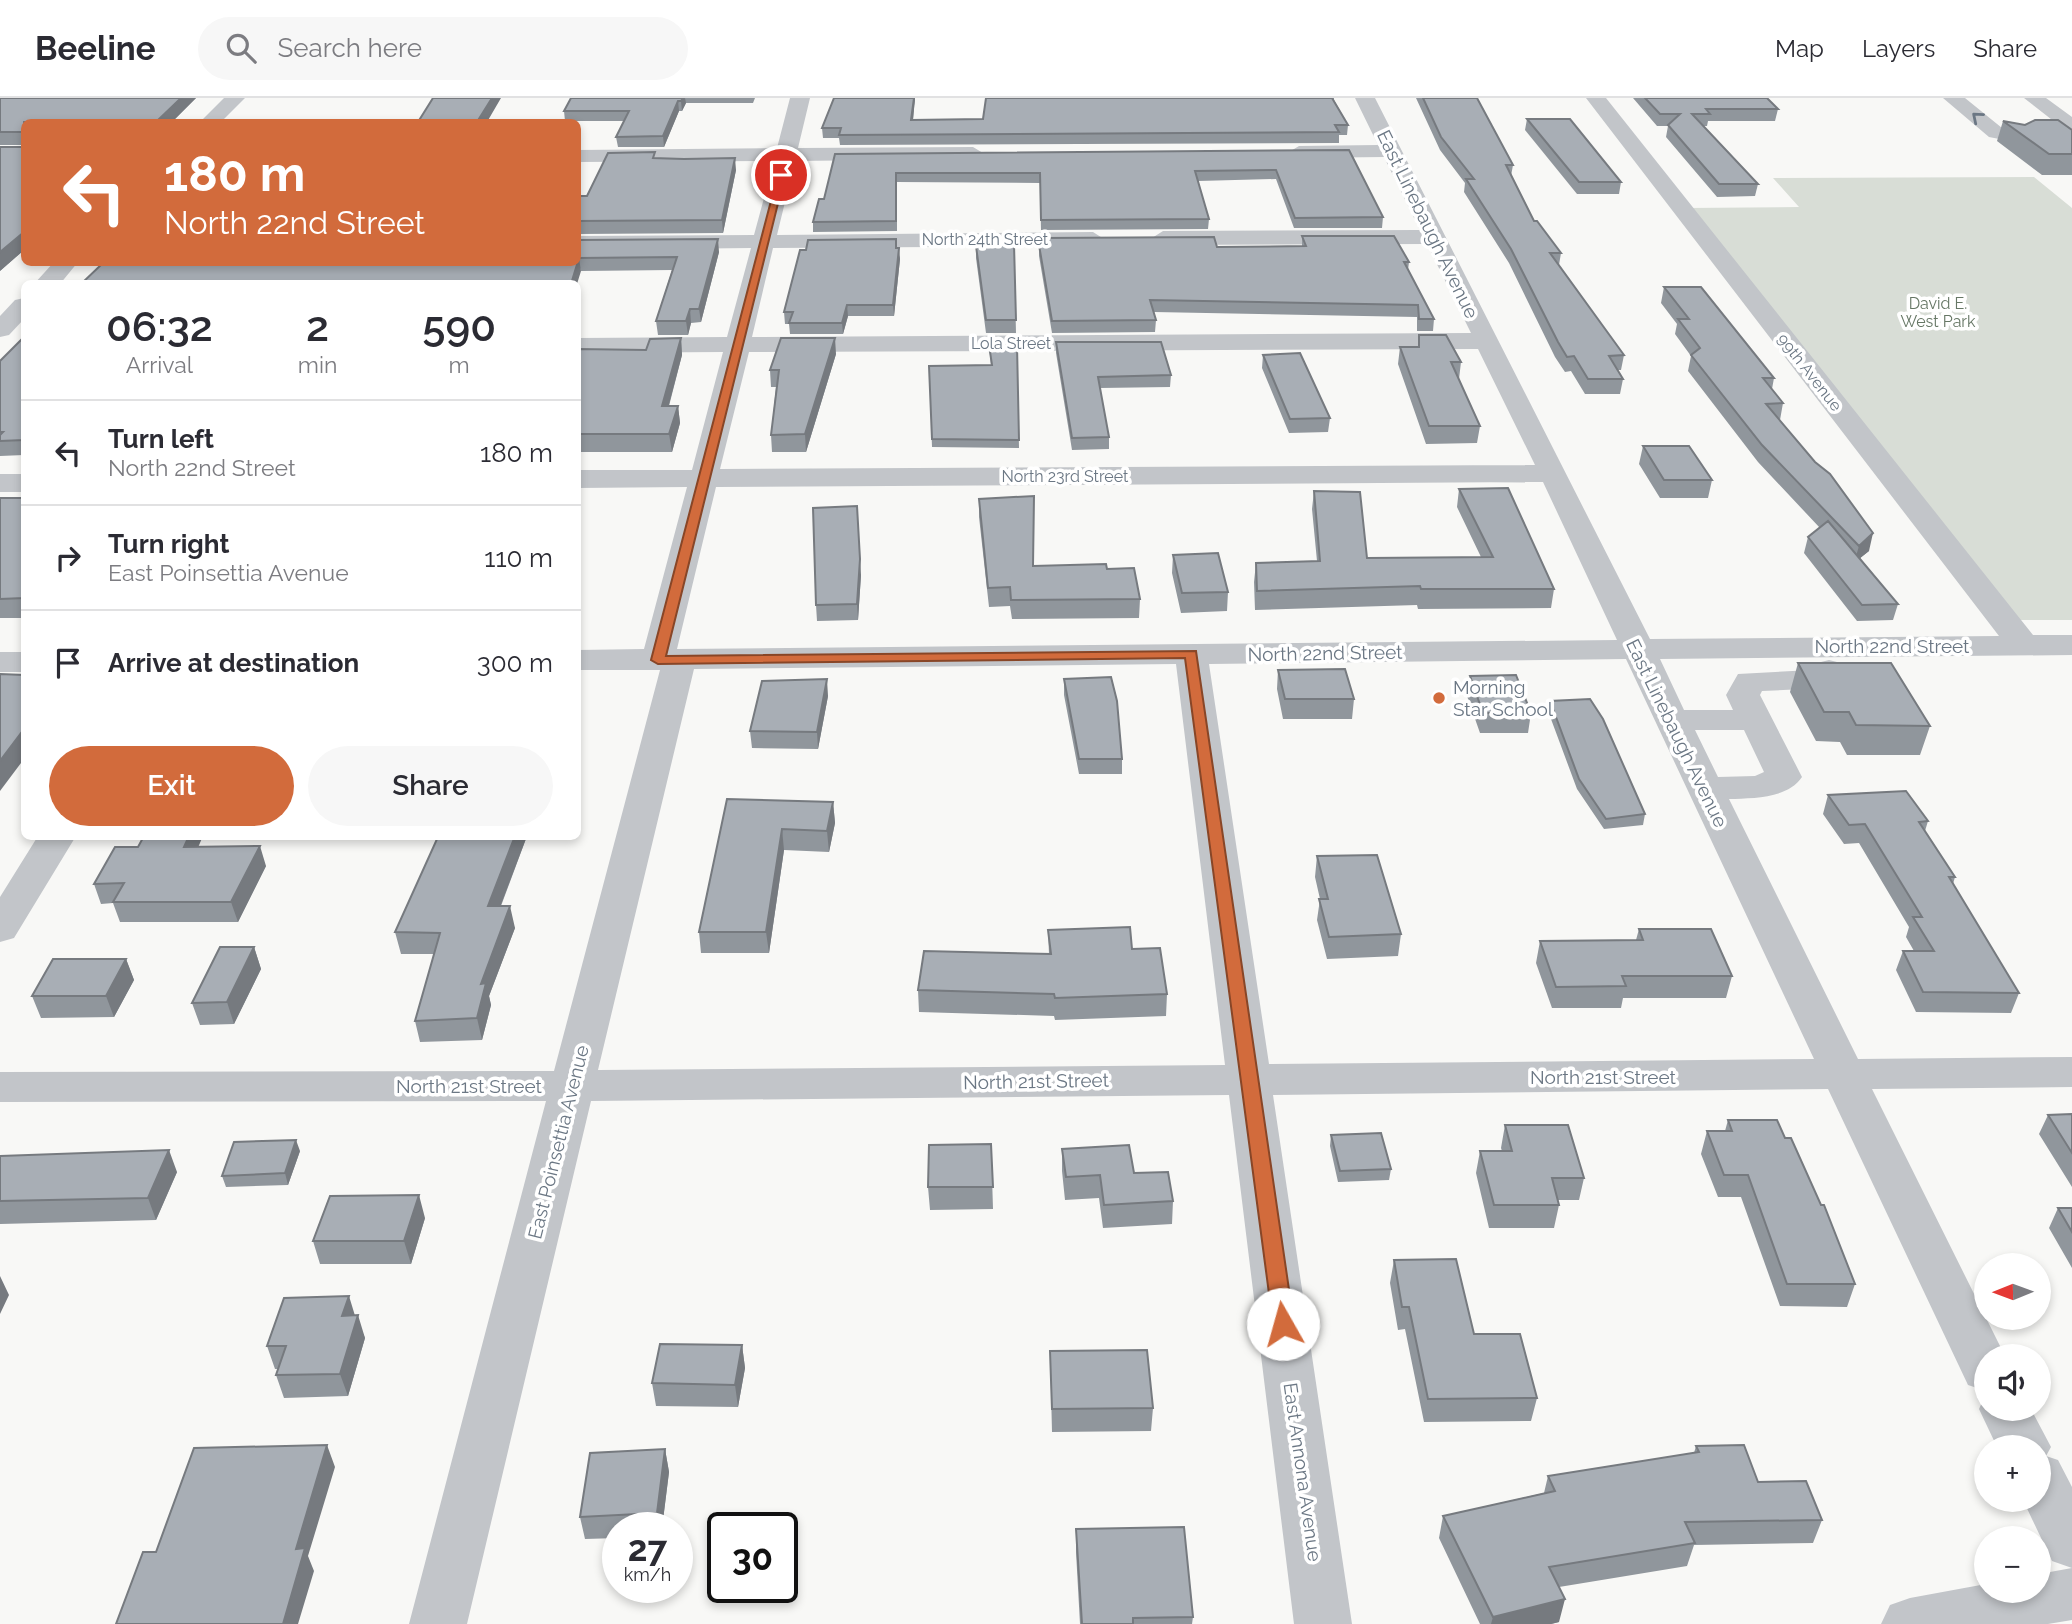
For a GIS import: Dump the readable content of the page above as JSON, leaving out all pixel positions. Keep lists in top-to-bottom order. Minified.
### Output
{"streets":{"street":["East Linebaugh Avenue","North 24th Street","Lola Street","99th Avenue","North 23rd Street","North 22nd Street","North 21st Street","East Poinsettia Avenue","East Annona Avenue"]},"crossings":[["East Linebaugh Avenue","Lola Street"],["East Linebaugh Avenue","North 23rd Street"],["East Linebaugh Avenue","North 22nd Street"],["East Linebaugh Avenue","North 21st Street"],["North 24th Street","East Poinsettia Avenue"],["Lola Street","East Poinsettia Avenue"],["99th Avenue","North 22nd Street"],["North 23rd Street","East Poinsettia Avenue"],["North 22nd Street","East Poinsettia Avenue"],["North 22nd Street","East Annona Avenue"],["North 21st Street","East Poinsettia Avenue"],["North 21st Street","East Annona Avenue"]],"parks":["David E. West Park"],"places":["Morning Star School"],"north":"left","page":{"header":"Beeline","search":"Search here","nav":["Map","Layers","Share"],"turn":["180 m","North 22nd Street"],"eta":["06:32","Arrival","2","min","590","m"],"list":[{"name":"Turn left","note":"North 22nd Street","value":"180 m"},{"name":"Turn right","note":"East Poinsettia Avenue","value":"110 m"},{"name":"Arrive at destination","value":"300 m"}],"buttons":["Exit","Share"],"map_buttons":["+","−"],"speed":"27 km/h","limit":"30"}}
